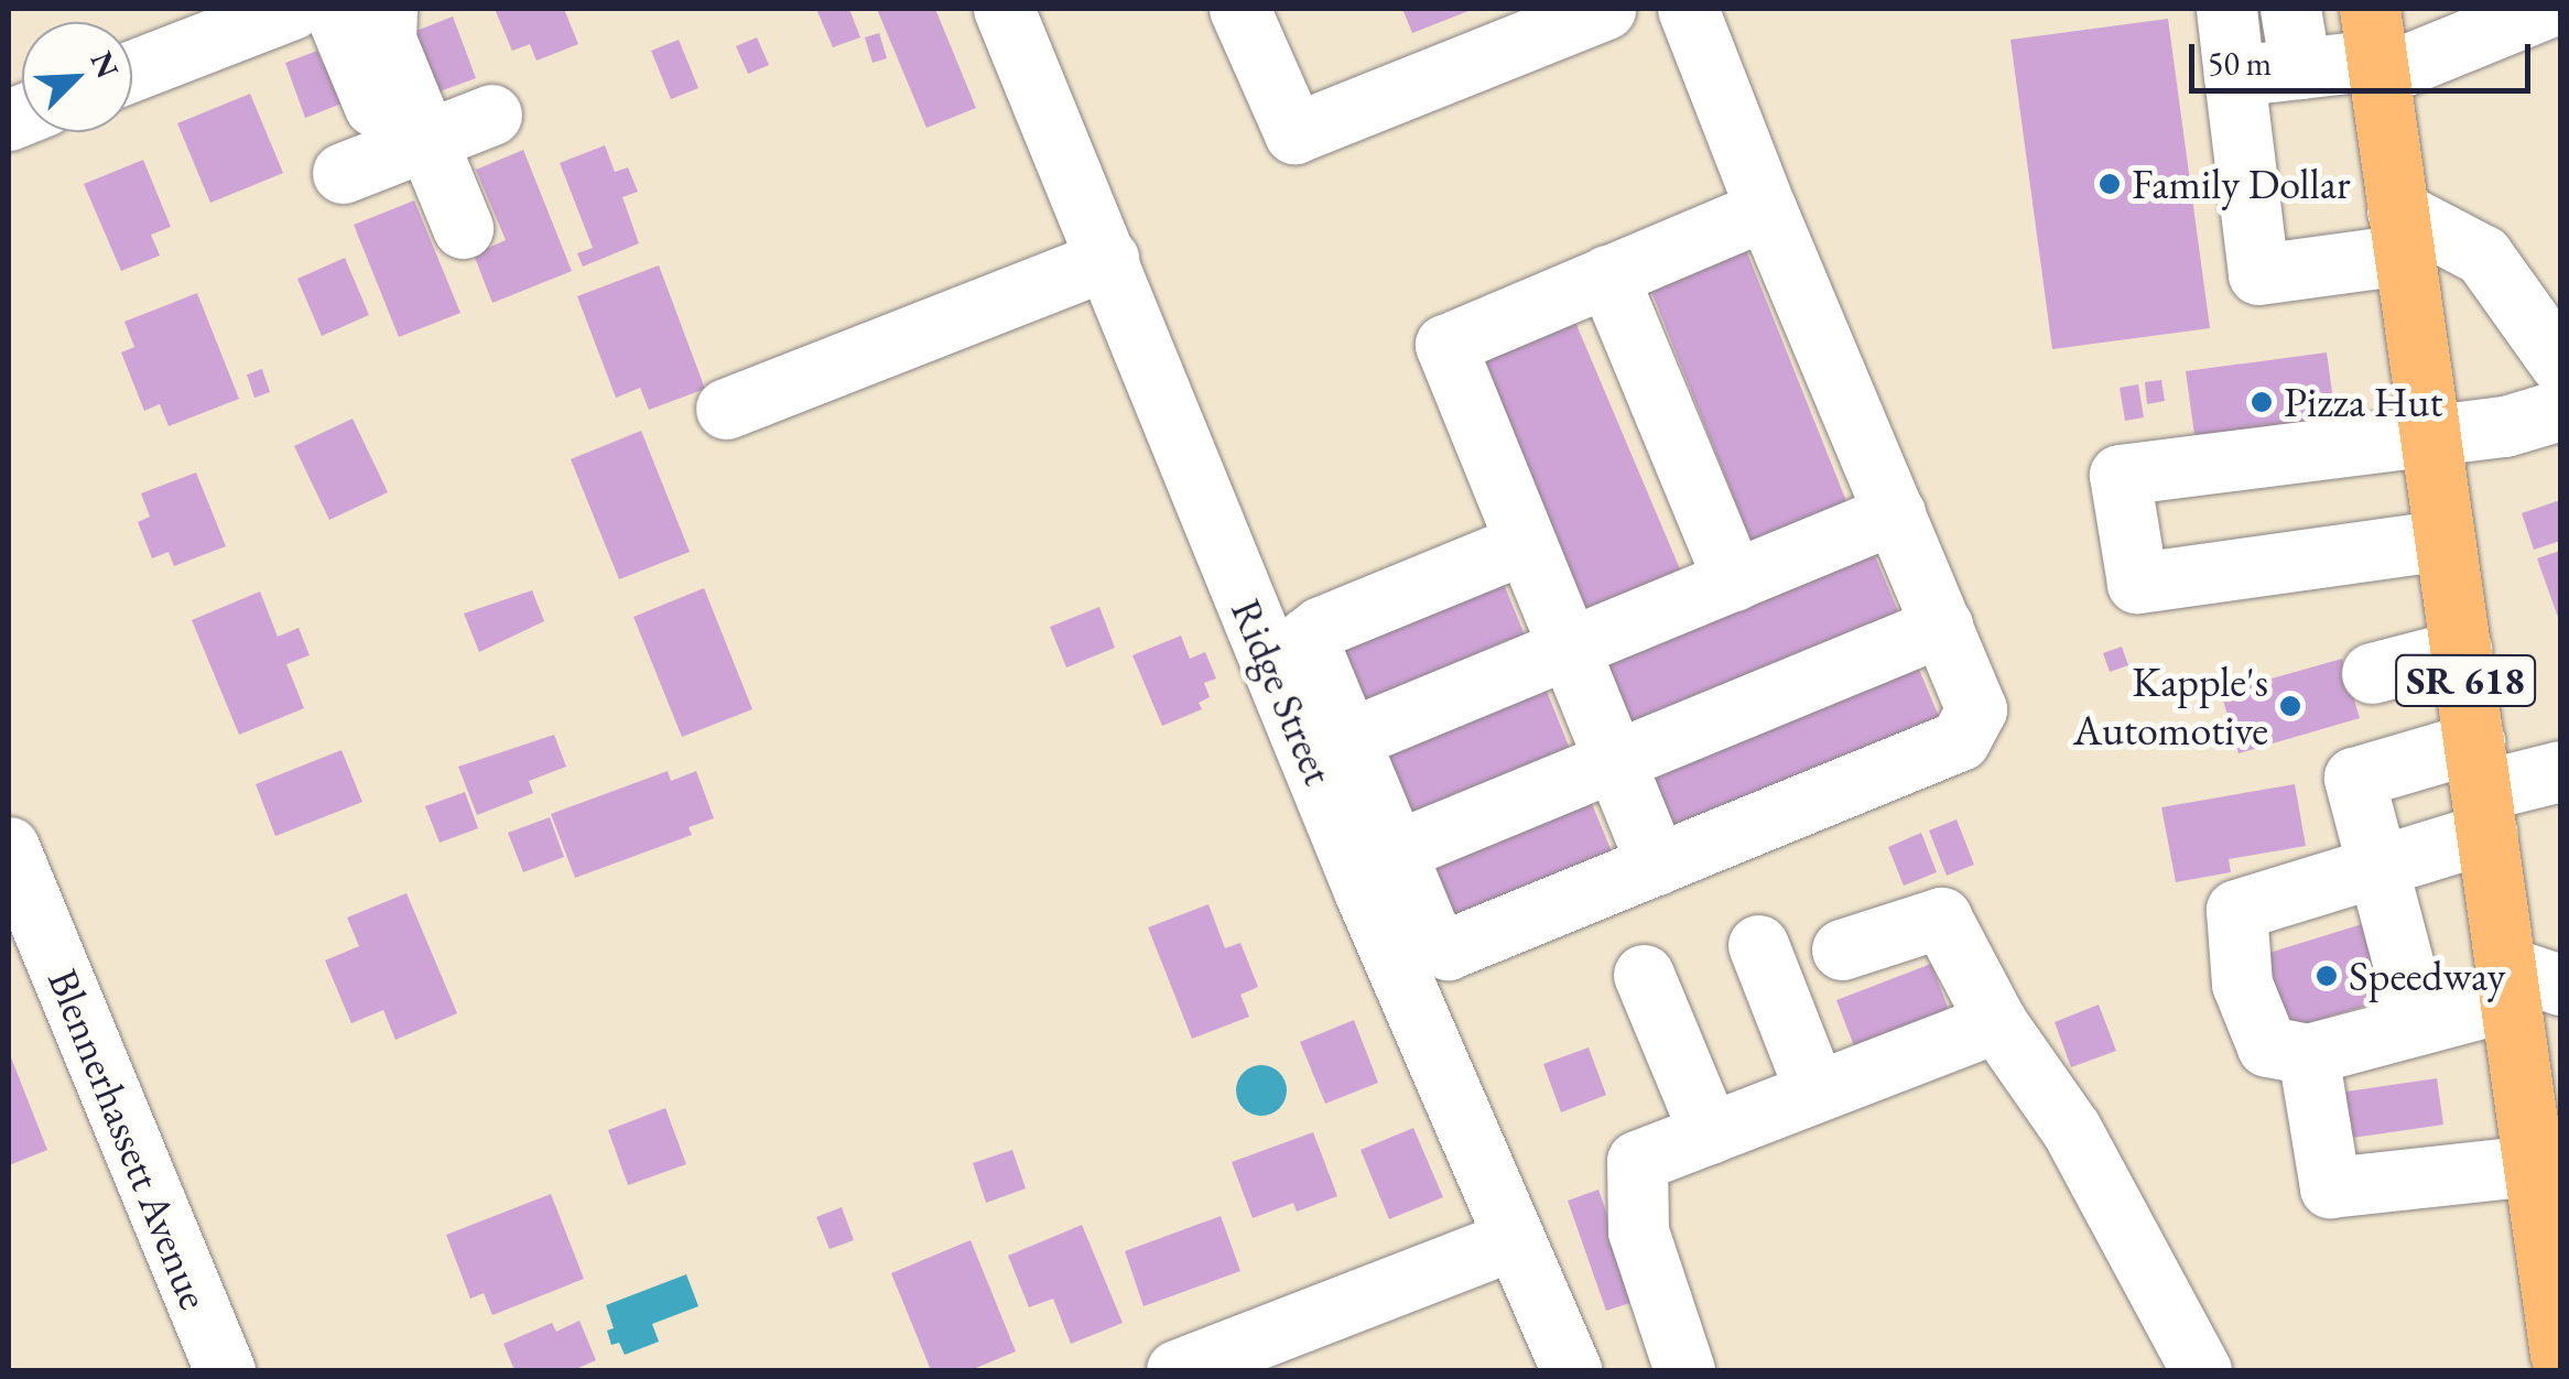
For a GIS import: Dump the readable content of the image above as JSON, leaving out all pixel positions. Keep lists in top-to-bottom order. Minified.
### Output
{"streets":{"main road":["SR 618"],"street":["Ridge Street","Blennerhassett Avenue"]},"places":["Family Dollar","Pizza Hut","Kapple's Automotive","Speedway"],"scale_bar":"50 m","north":"top right"}
